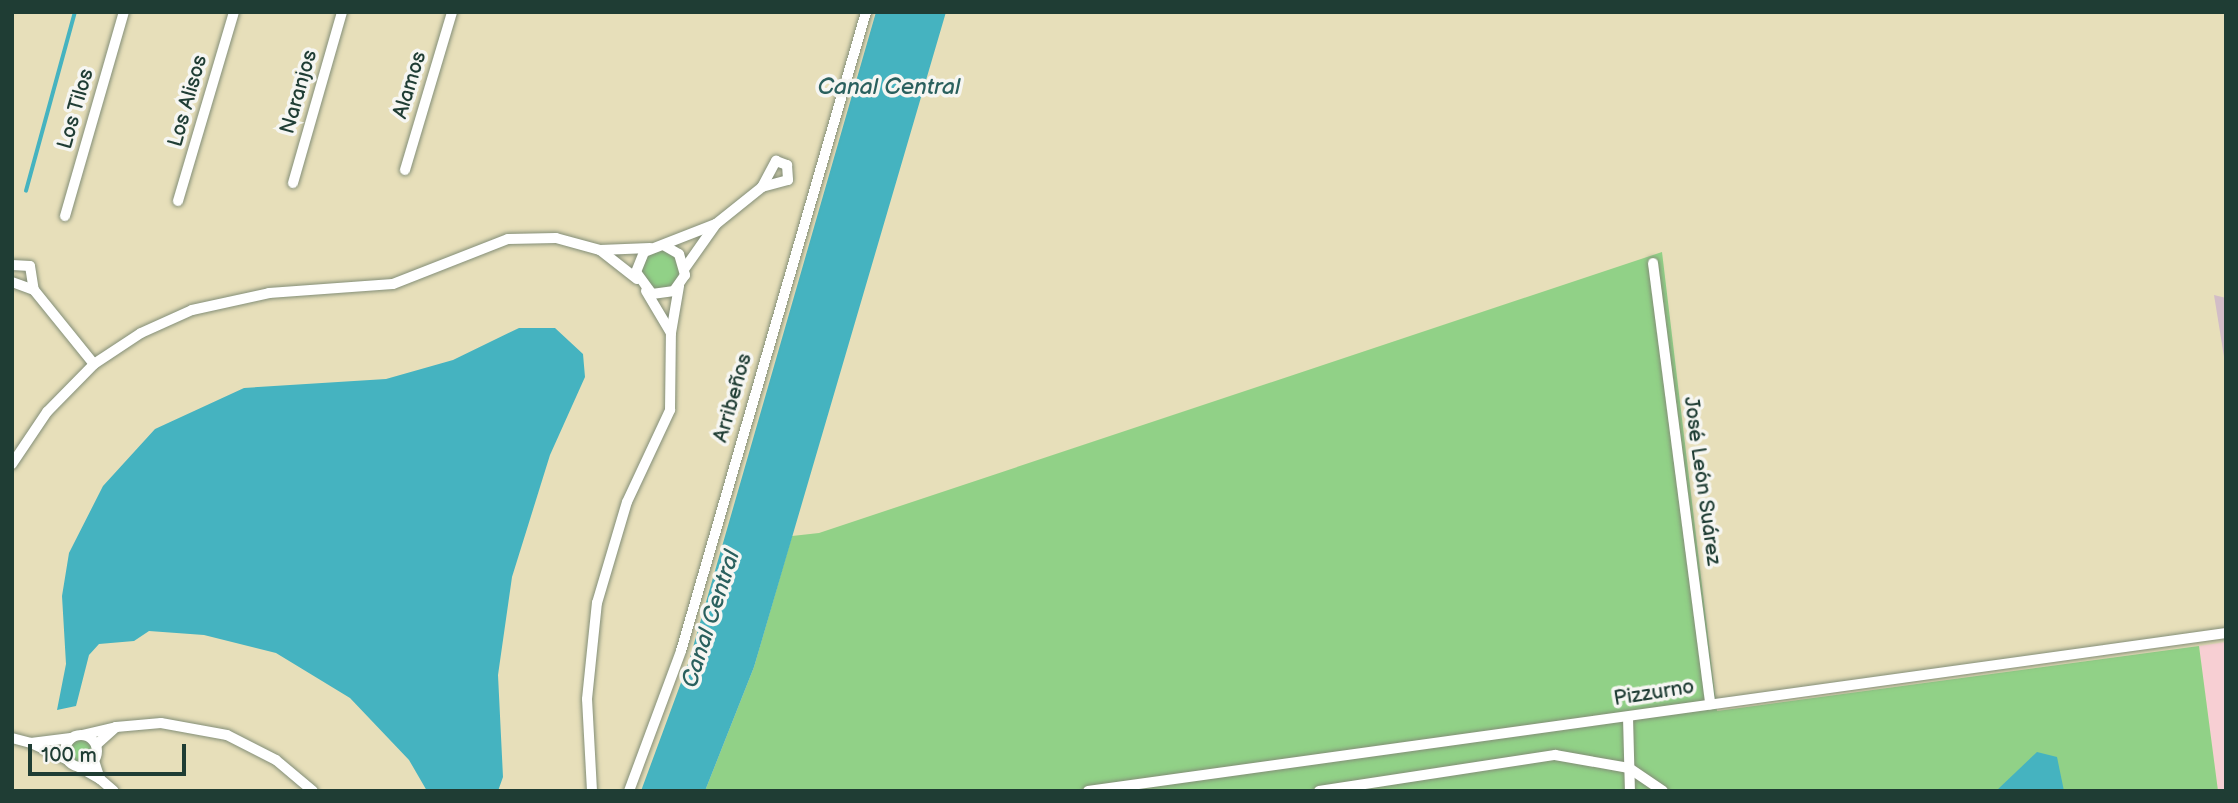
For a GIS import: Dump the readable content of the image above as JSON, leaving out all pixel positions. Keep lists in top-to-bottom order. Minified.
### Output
{"streets":{"street":["Alamos","Naranjos","Los Alisos","Los Tilos","Arribeños","José León Suárez","Pizzurno"]},"crossings":[["José León Suárez","Pizzurno"]],"water":["Canal Central"],"scale_bar":"100 m"}
